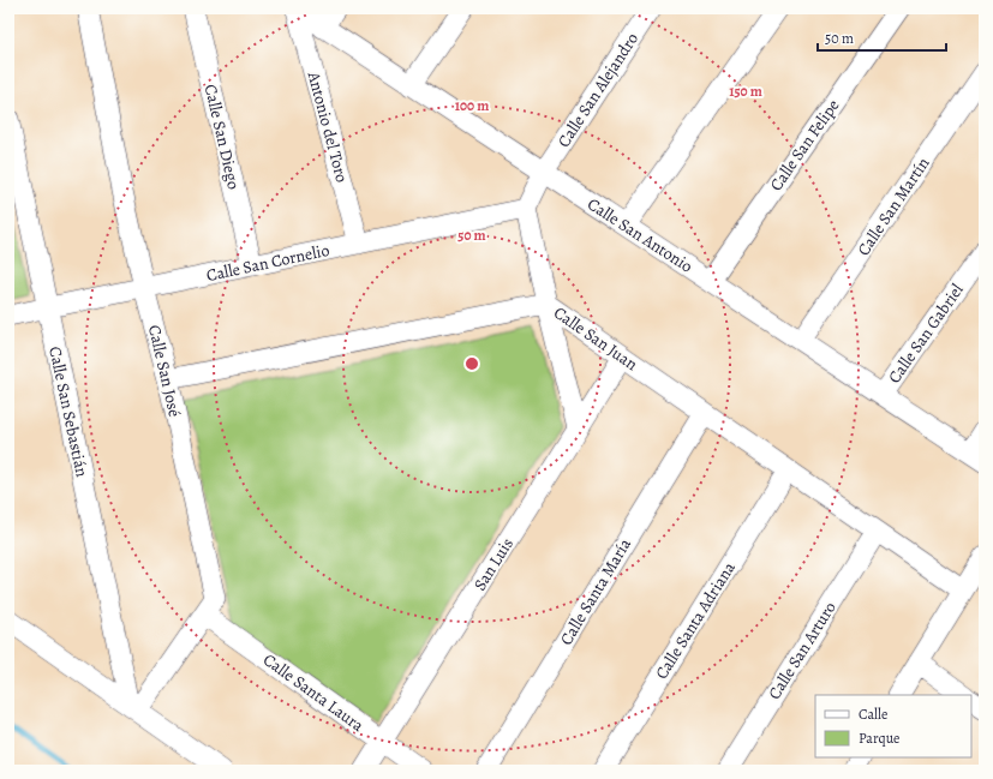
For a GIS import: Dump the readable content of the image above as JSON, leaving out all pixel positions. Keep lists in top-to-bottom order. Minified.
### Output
{"streets":{"street":["Calle San Alejandro","Antonio del Toro","Calle San Diego","Calle San Felipe","Calle San Martín","Calle San Antonio","Calle San Cornelio","Calle San Gabriel","Calle San Juan","Calle San José","Calle San Sebastián","San Luis","Calle Santa María","Calle Santa Adriana","Calle San Arturo","Calle Santa Laura"]},"crossings":[["Calle San Alejandro","Calle San Antonio"],["Calle San Alejandro","Calle San Cornelio"],["Antonio del Toro","Calle San Antonio"],["Antonio del Toro","Calle San Cornelio"],["Calle San Diego","Calle San Cornelio"],["Calle San Felipe","Calle San Antonio"],["Calle San Martín","Calle San Antonio"],["Calle San Antonio","Calle San Gabriel"],["Calle San Cornelio","Calle San José"],["Calle San Cornelio","Calle San Sebastián"],["Calle San Juan","Calle San José"],["Calle San Juan","San Luis"],["Calle San Juan","Calle Santa María"],["Calle San Juan","Calle Santa Adriana"],["Calle San Juan","Calle San Arturo"],["Calle San José","Calle San Sebastián"],["Calle San José","Calle Santa Laura"],["San Luis","Calle Santa Laura"]],"legend":["Calle","Parque"],"scale_bar":"50 m","rings":["150 m","100 m","50 m"]}
